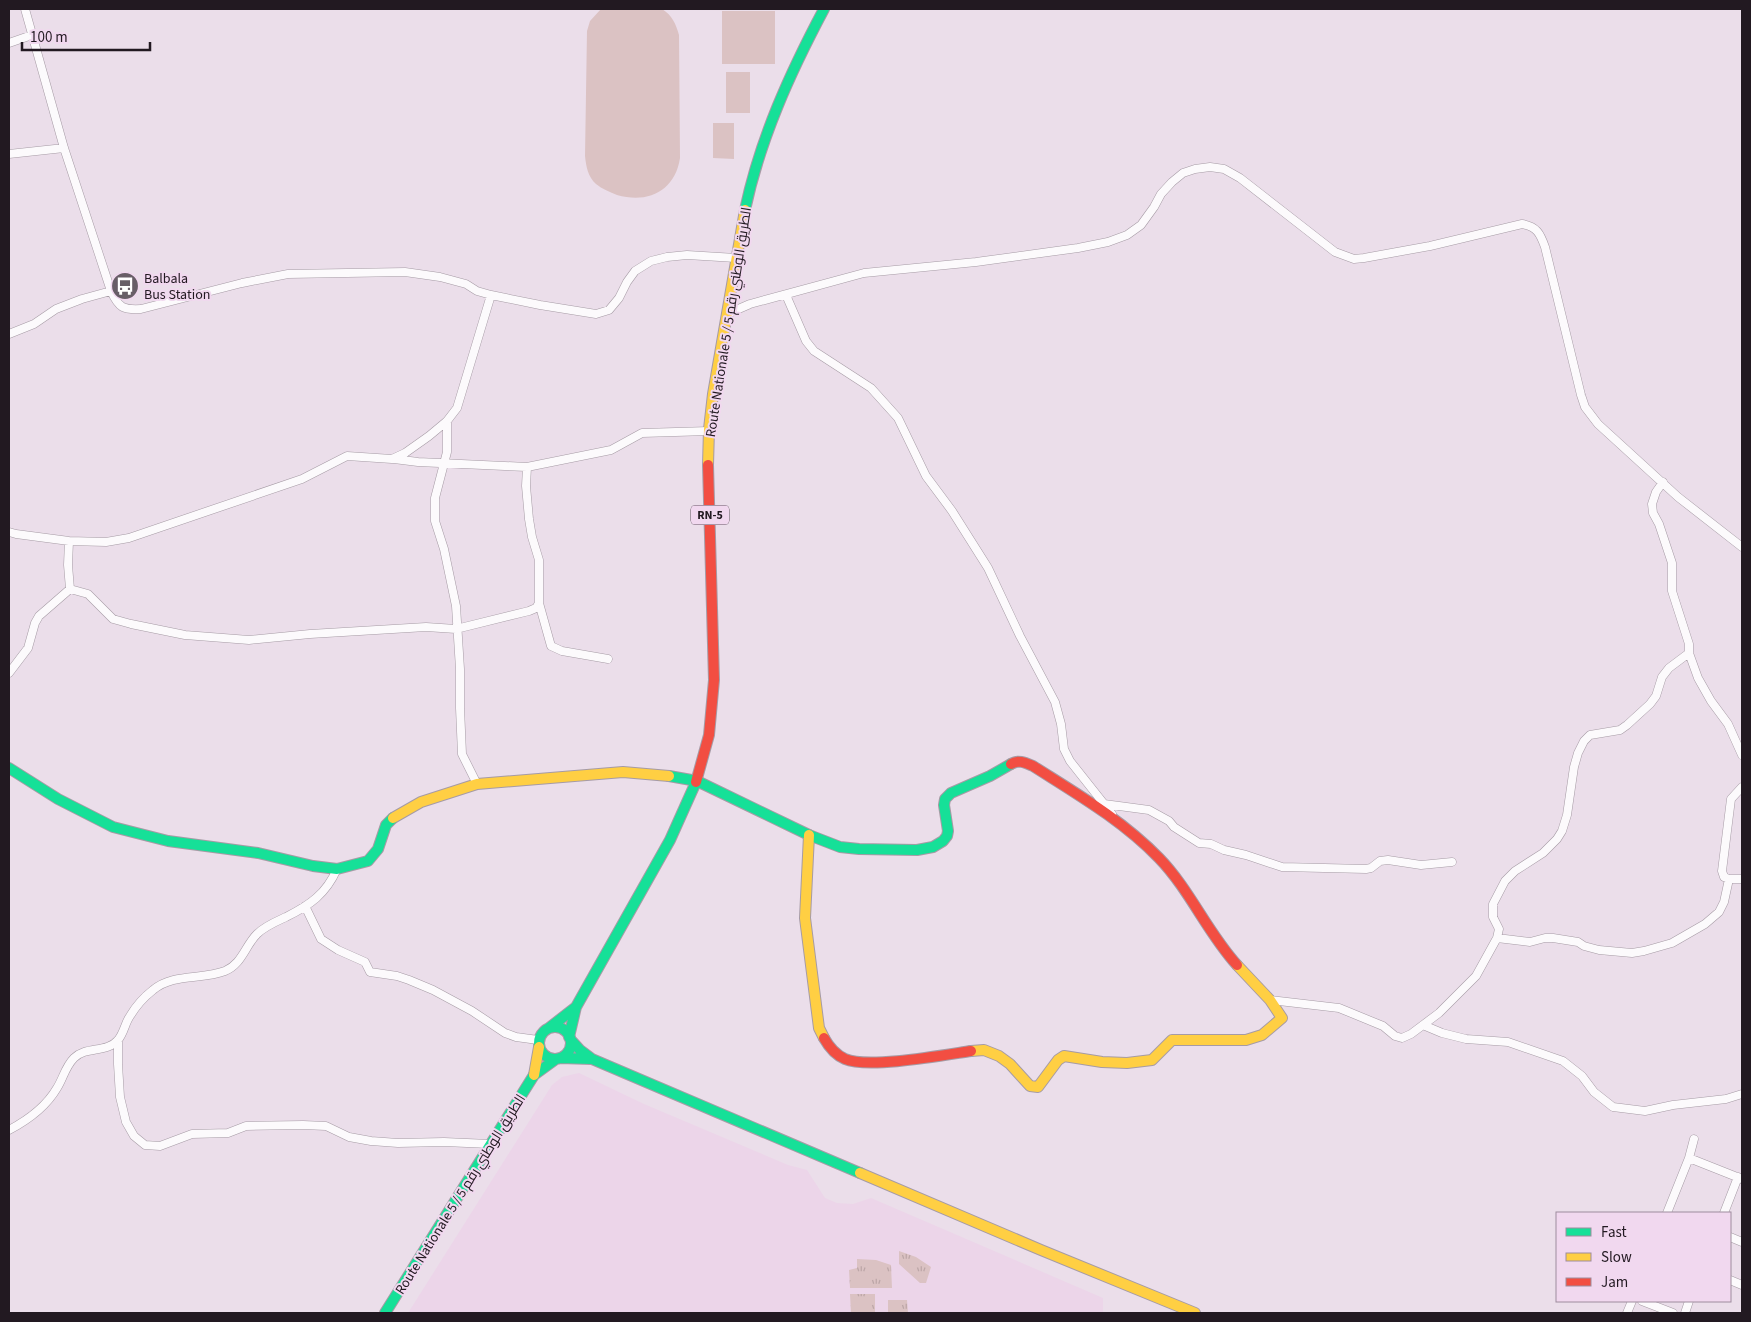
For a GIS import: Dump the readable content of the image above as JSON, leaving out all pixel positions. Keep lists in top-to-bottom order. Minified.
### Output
{"streets":{"main road":["Route Nationale 5 / الطريق الوطني رقم 5","RN-5"]},"crossings":[["Route Nationale 5 / الطريق الوطني رقم 5","RN-5"]],"places":{"bus stop":["Balbala Bus Station"]},"legend":["Fast","Slow","Jam"],"scale_bar":"100 m"}
